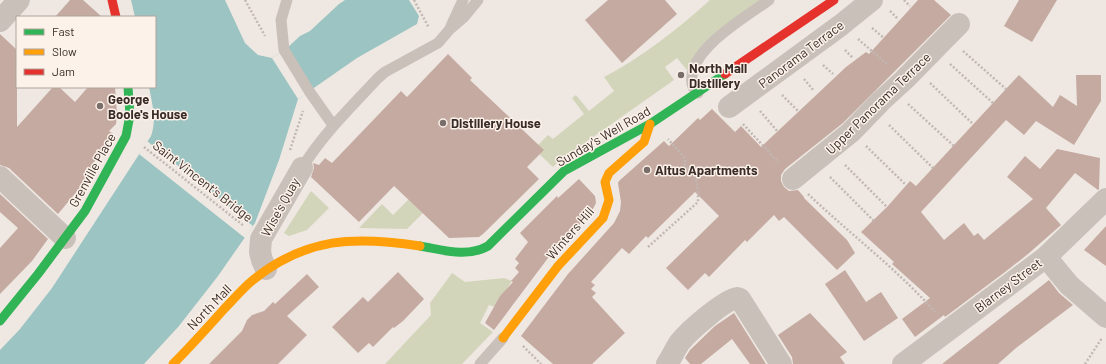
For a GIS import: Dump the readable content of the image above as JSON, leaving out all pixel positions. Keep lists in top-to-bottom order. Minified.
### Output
{"streets":{"main road":["Sunday's Well Road","Grenville Place","Winters Hill","North Mall"],"street":["Panorama Terrace","Upper Panorama Terrace","Wise's Quay","Blarney Street"],"path":["Saint Vincent's Bridge"]},"crossings":[["Sunday's Well Road","Wise's Quay"],["Sunday's Well Road","Winters Hill"],["Sunday's Well Road","North Mall"],["Wise's Quay","North Mall"]],"places":["North Mall Distillery","George Boole's House","Distillery House","Altus Apartments"],"legend":["Fast","Slow","Jam"]}
